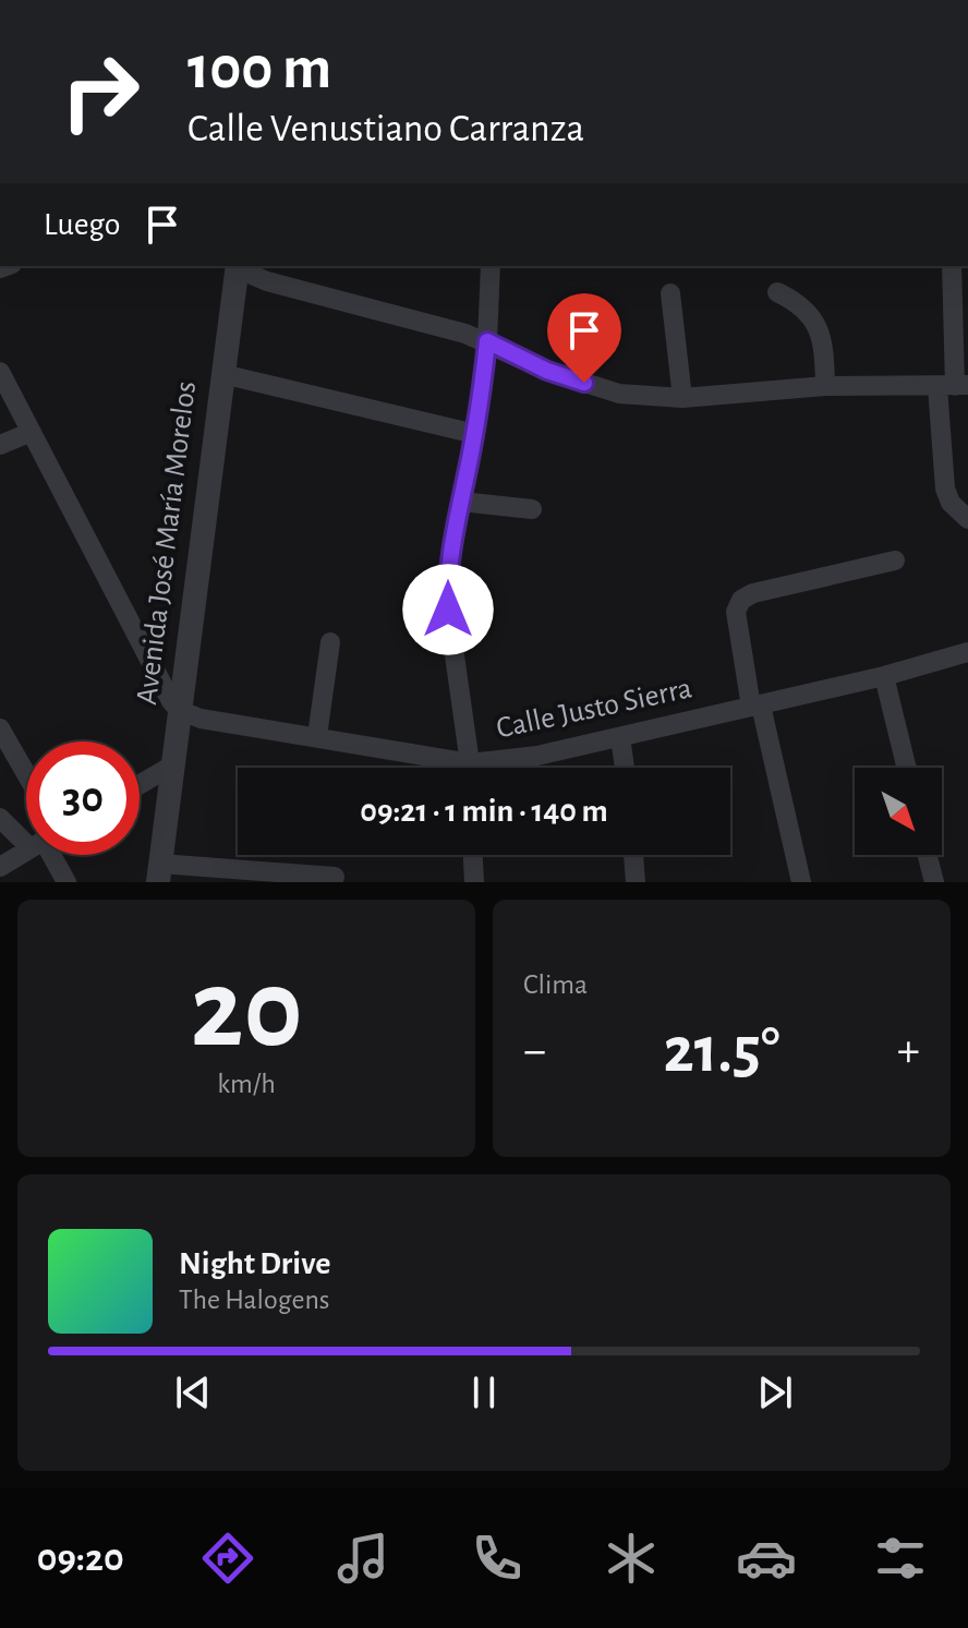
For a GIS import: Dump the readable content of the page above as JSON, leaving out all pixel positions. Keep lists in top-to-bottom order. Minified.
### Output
{"streets":{"street":["Avenida José María Morelos","Calle Justo Sierra"]},"crossings":[["Avenida José María Morelos","Calle Justo Sierra"]],"north":"bottom right","page":{"turn":["100 m","Calle Venustiano Carranza"],"then":"Luego","limit":"30","trip":"09:21 · 1 min · 140 m","tile":[["20","km/h"],"Clima"],"heat":["−","21.5°","+"],"song":["Night Drive","The Halogens"],"tabs":"09:20"}}
